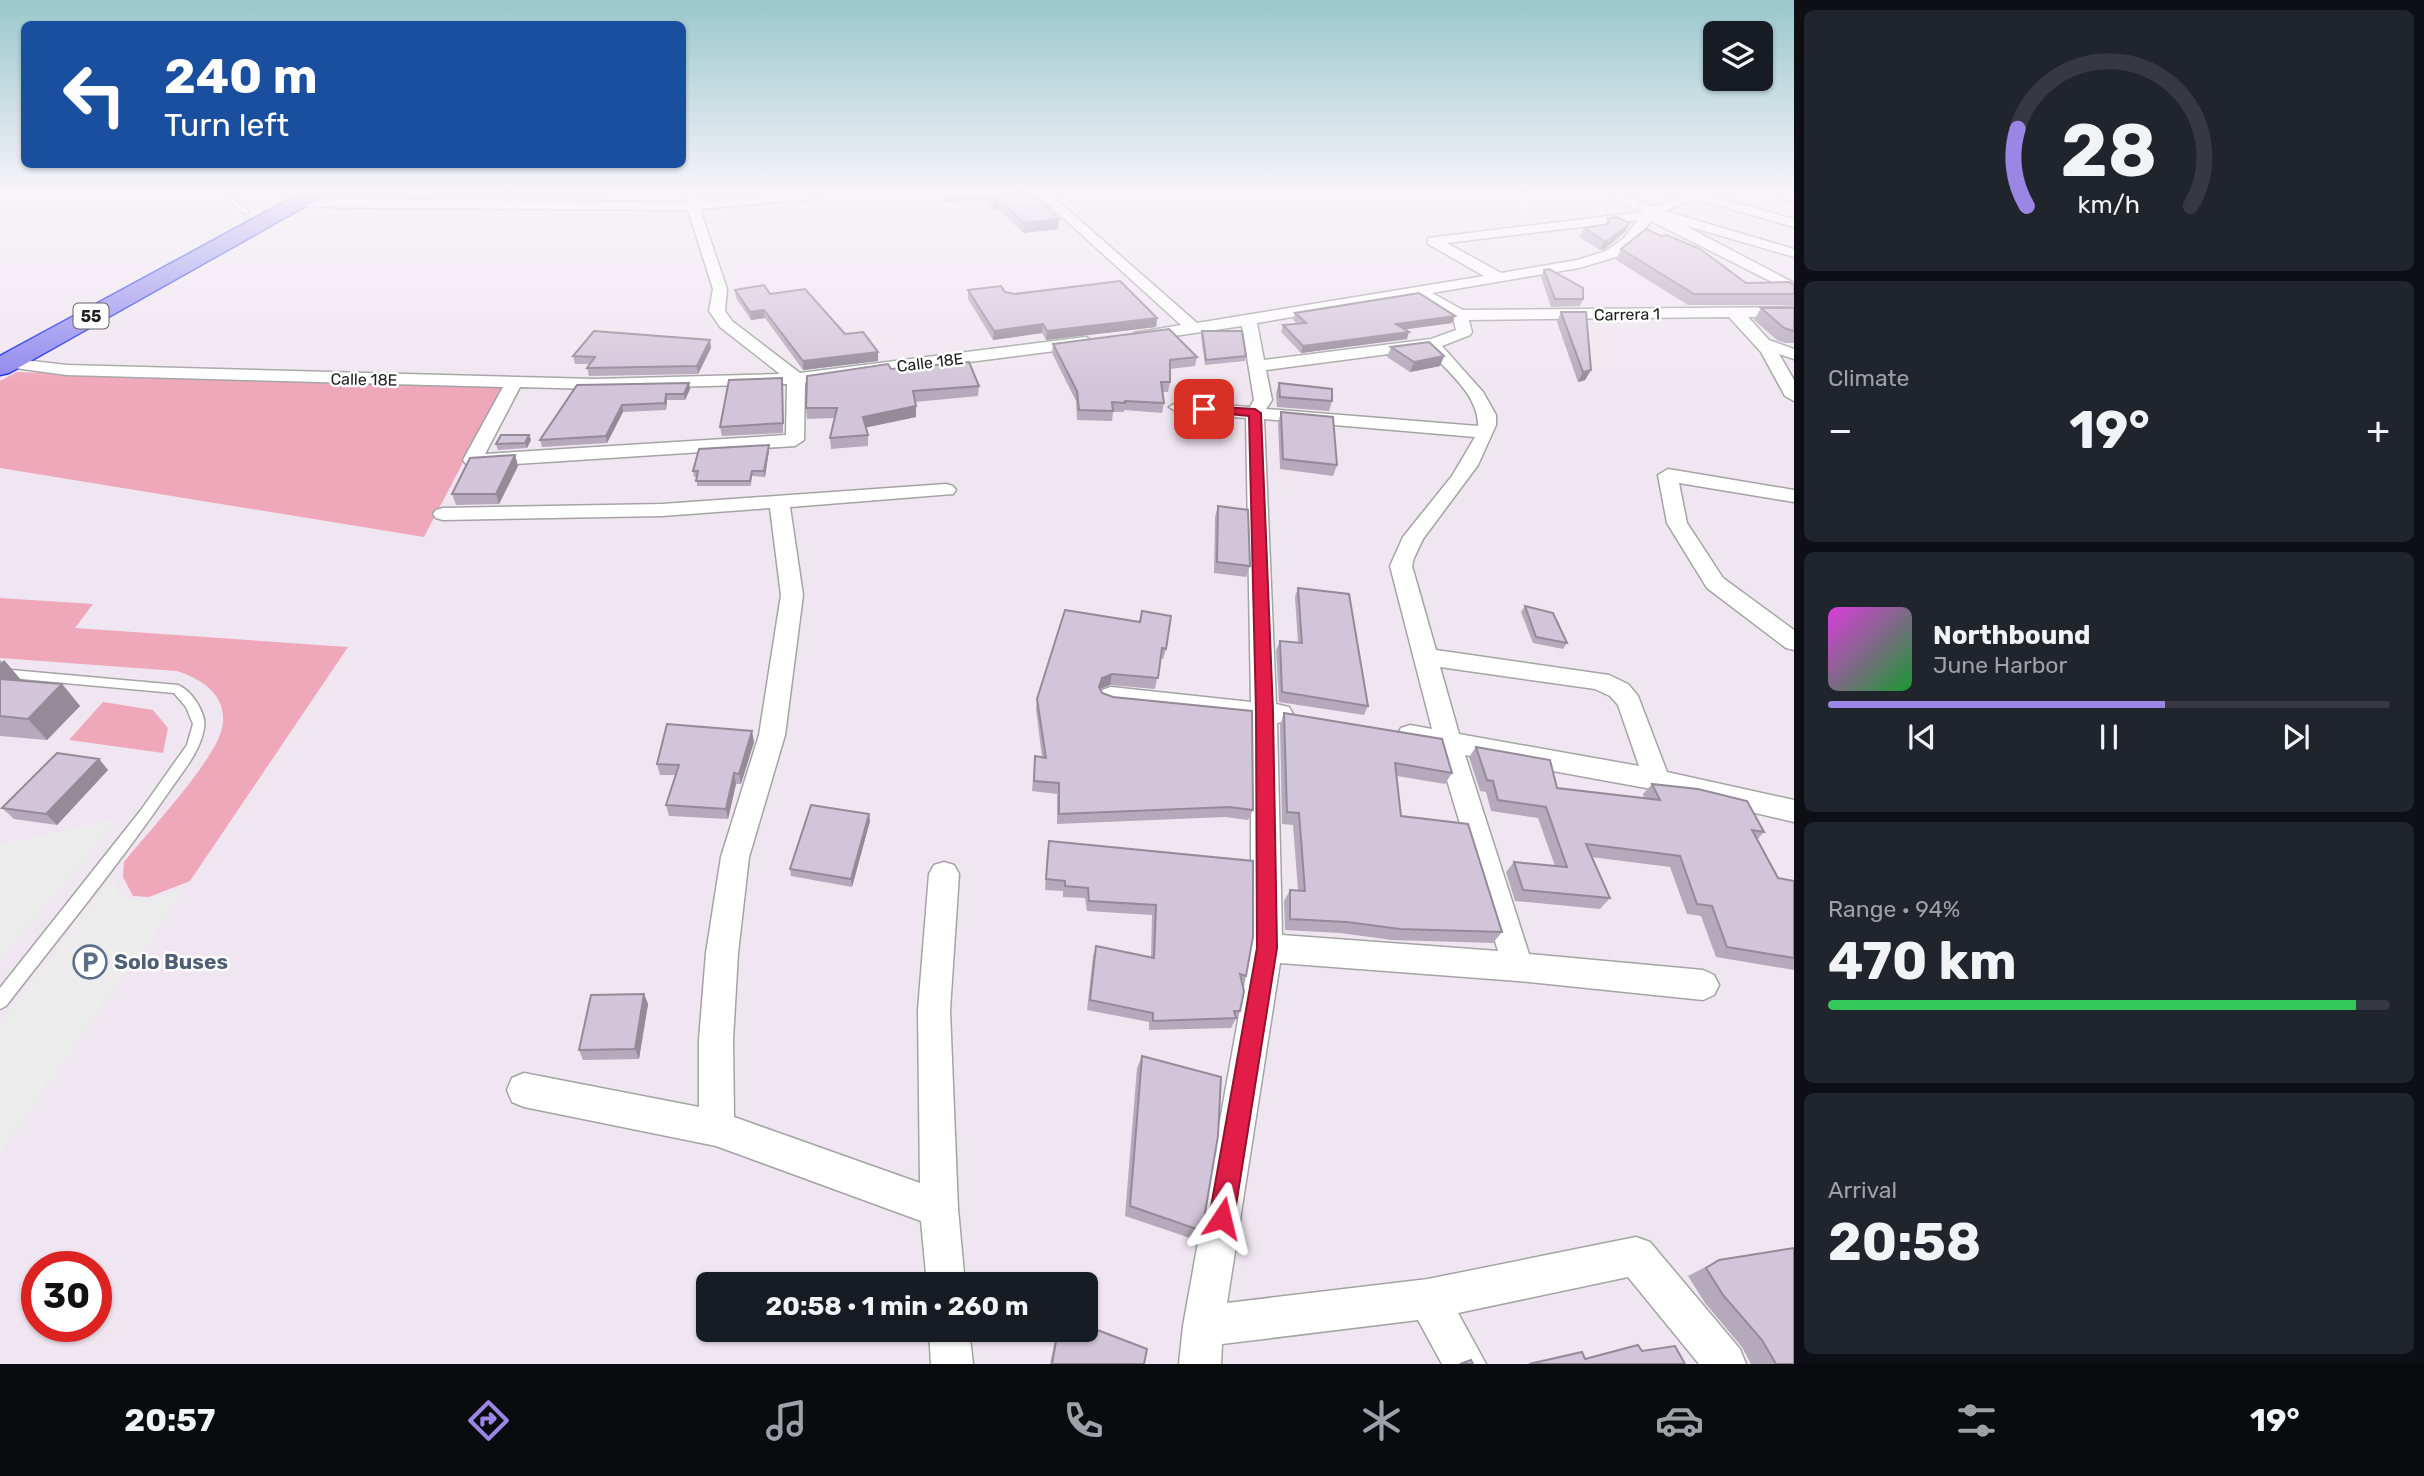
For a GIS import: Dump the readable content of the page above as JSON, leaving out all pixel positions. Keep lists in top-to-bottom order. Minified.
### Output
{"streets":{"highway":["55"],"street":["Carrera 1","Calle 18E"]},"crossings":[["55","Calle 18E"]],"places":{"parking":["Solo Buses"]},"page":{"turn":["240 m","Turn left"],"tile":["Climate",["Range · 94%","470 km"],["Arrival","20:58"]],"heat":["−","19°","+"],"song":["Northbound","June Harbor"],"limit":"30","trip":"20:58 · 1 min · 260 m","tabs":["20:57","19°"],"gauge":["28","km/h"]}}
